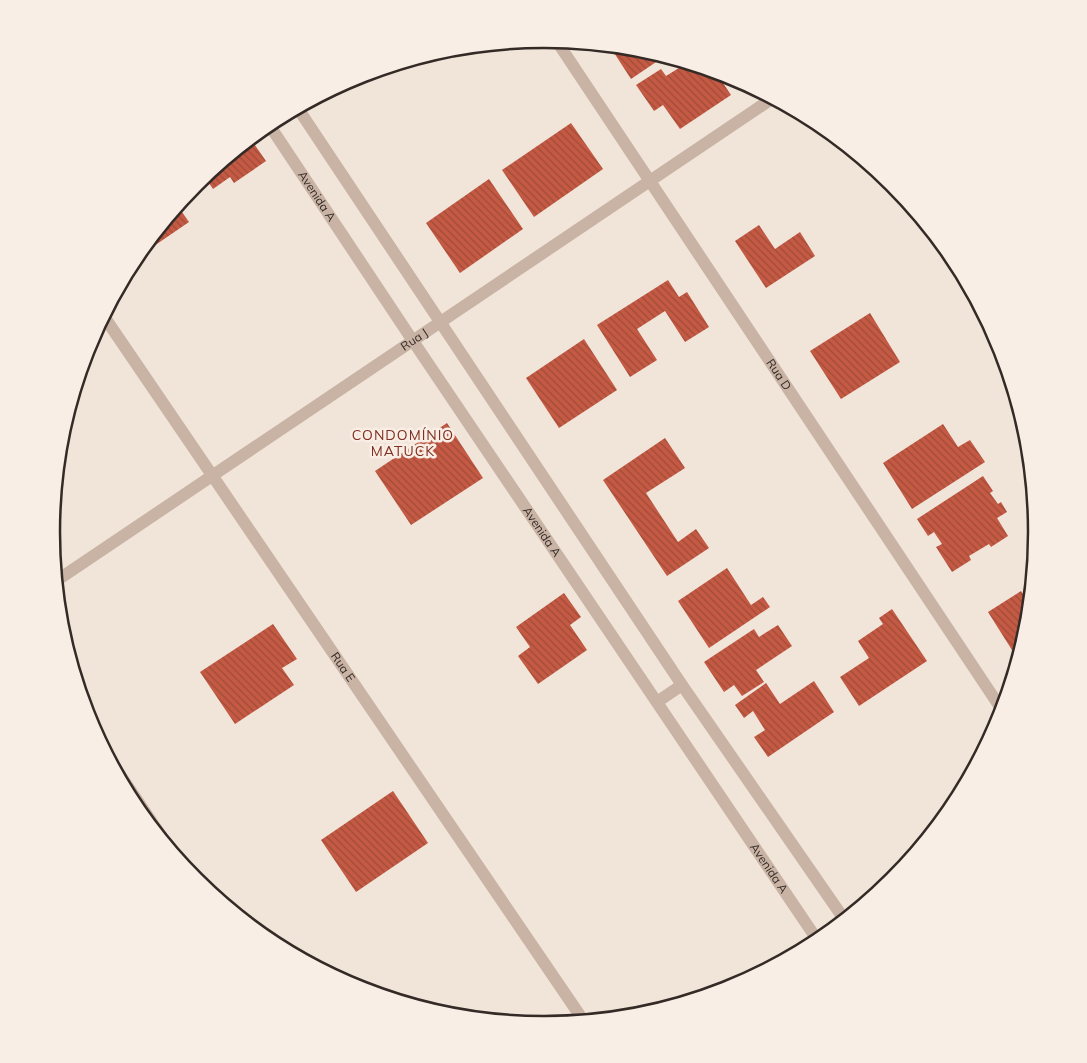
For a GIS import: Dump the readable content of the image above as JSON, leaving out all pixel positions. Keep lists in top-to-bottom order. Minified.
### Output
{"streets":{"street":["Avenida A","Rua J","Rua D","Rua E"]},"crossings":[["Avenida A","Rua J"],["Rua J","Rua D"],["Rua J","Rua E"]],"districts":["CONDOMÍNIO MATUCK"]}
